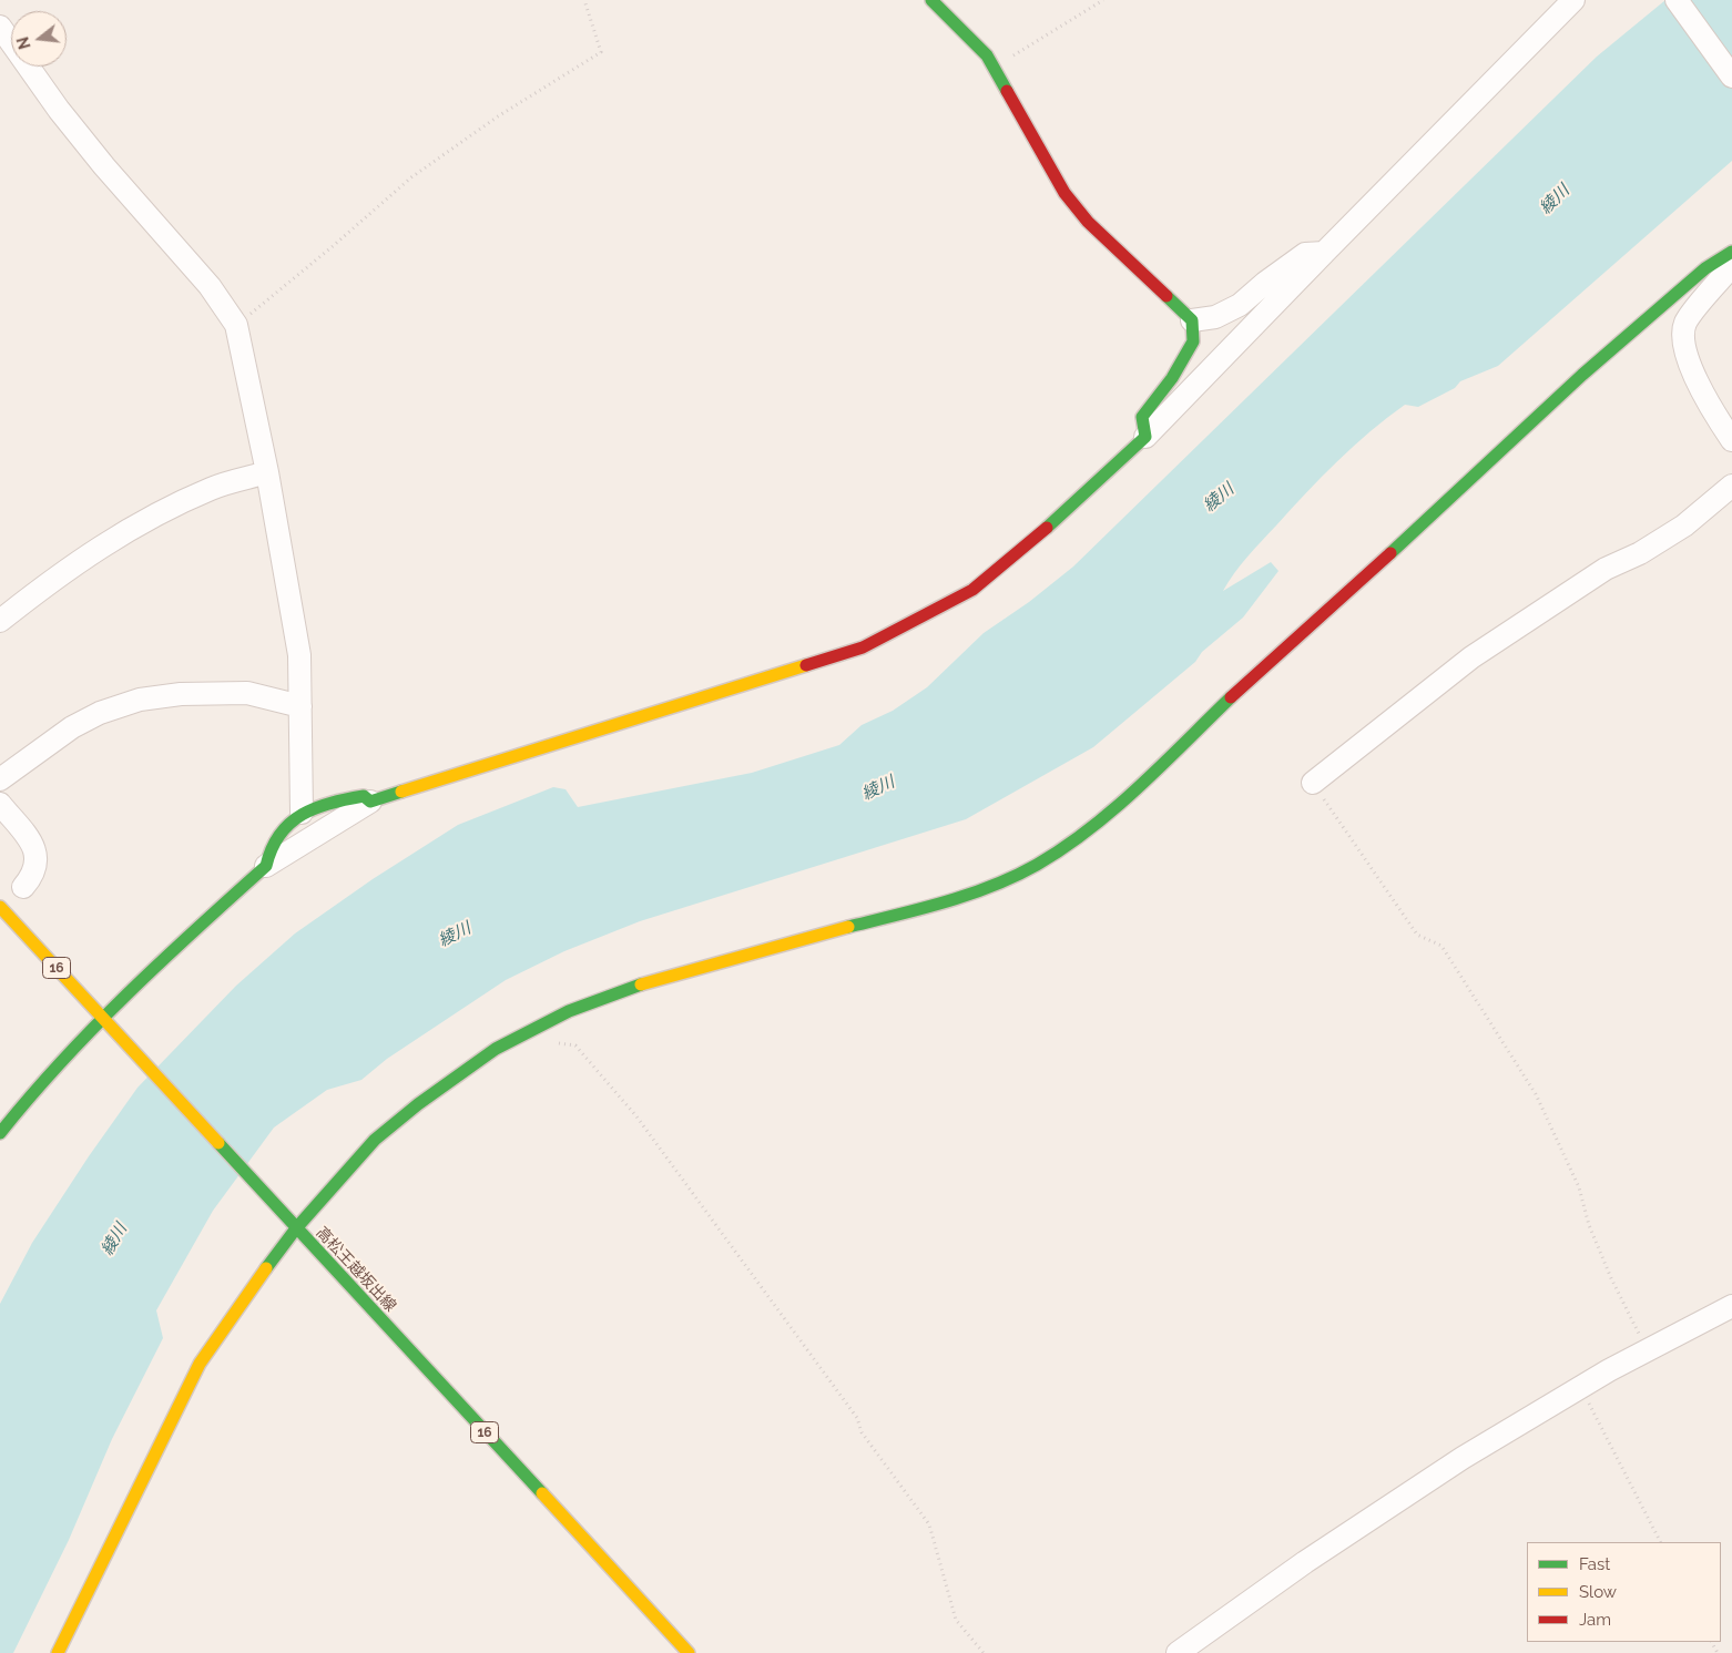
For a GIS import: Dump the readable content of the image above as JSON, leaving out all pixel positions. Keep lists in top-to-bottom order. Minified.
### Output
{"streets":{"street":["16","高松王越坂出線"]},"water":["綾川"],"legend":["Fast","Slow","Jam"],"north":"left"}
